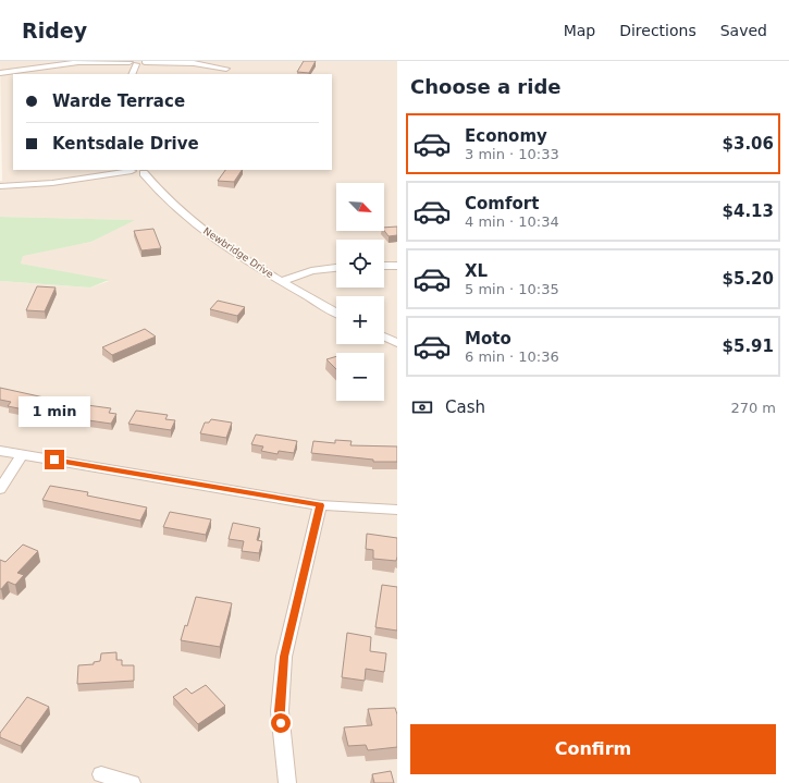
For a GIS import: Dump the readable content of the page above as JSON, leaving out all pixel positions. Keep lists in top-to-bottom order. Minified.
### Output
{"streets":{"street":["Newbridge Drive"]},"north":"bottom right","page":{"header":"Ridey","nav":["Map","Directions","Saved"],"heading":"Choose a ride","banner":["Warde Terrace","Kentsdale Drive"],"list":[{"name":"Economy","note":"3 min · 10:33","value":"$3.06"},{"name":"Comfort","note":"4 min · 10:34","value":"$4.13"},{"name":"XL","note":"5 min · 10:35","value":"$5.20"},{"name":"Moto","note":"6 min · 10:36","value":"$5.91"}],"map_buttons":["+","−"],"pay":["Cash","270 m"],"bubble":"1 min","buttons":"Confirm"}}
